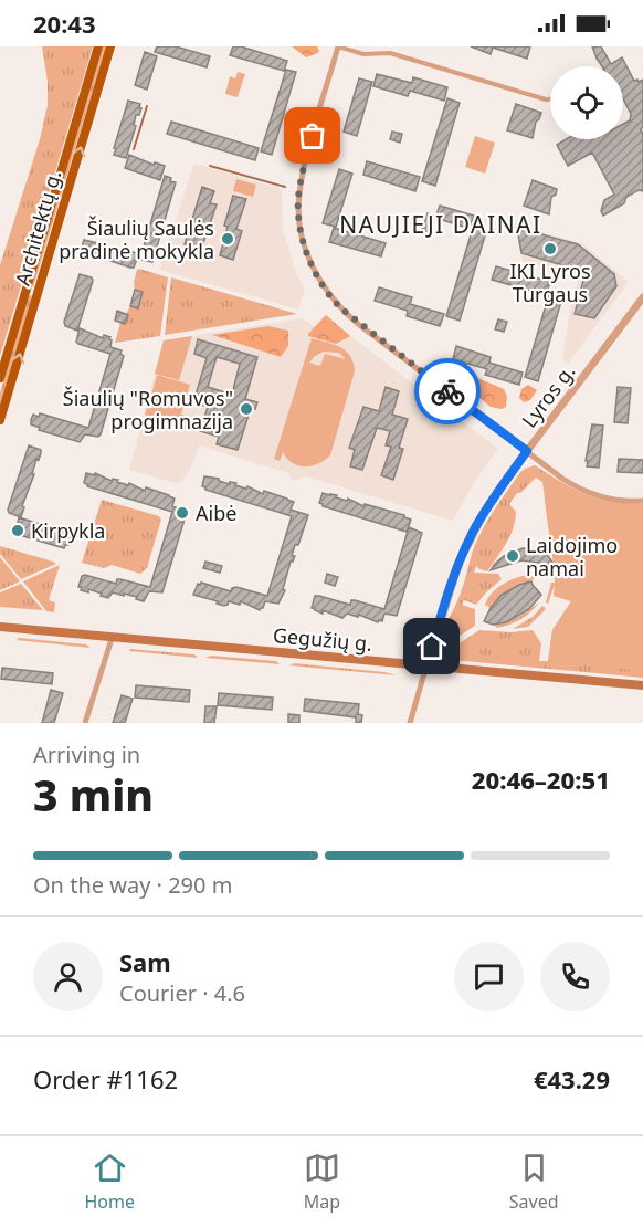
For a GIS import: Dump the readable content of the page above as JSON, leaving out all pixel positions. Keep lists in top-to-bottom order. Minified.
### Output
{"streets":{"main road":["Architektų g.","Gegužių g."],"street":["Lyros g."]},"crossings":[["Lyros g.","Gegužių g."]],"districts":["NAUJIEJI DAINAI"],"places":["Šiaulių Saulės pradinė mokykla","IKI Lyros Turgaus","Šiaulių \"Romuvos\" progimnazija","Aibė","Kirpykla","Laidojimo namai"],"page":{"status":"20:43","heading":["3 min","Arriving in","20:46–20:51"],"panel":["Sam","Courier · 4.6","Order #1162","€43.29"],"bar":"On the way · 290 m","tabs":["Home","Map","Saved"]}}
